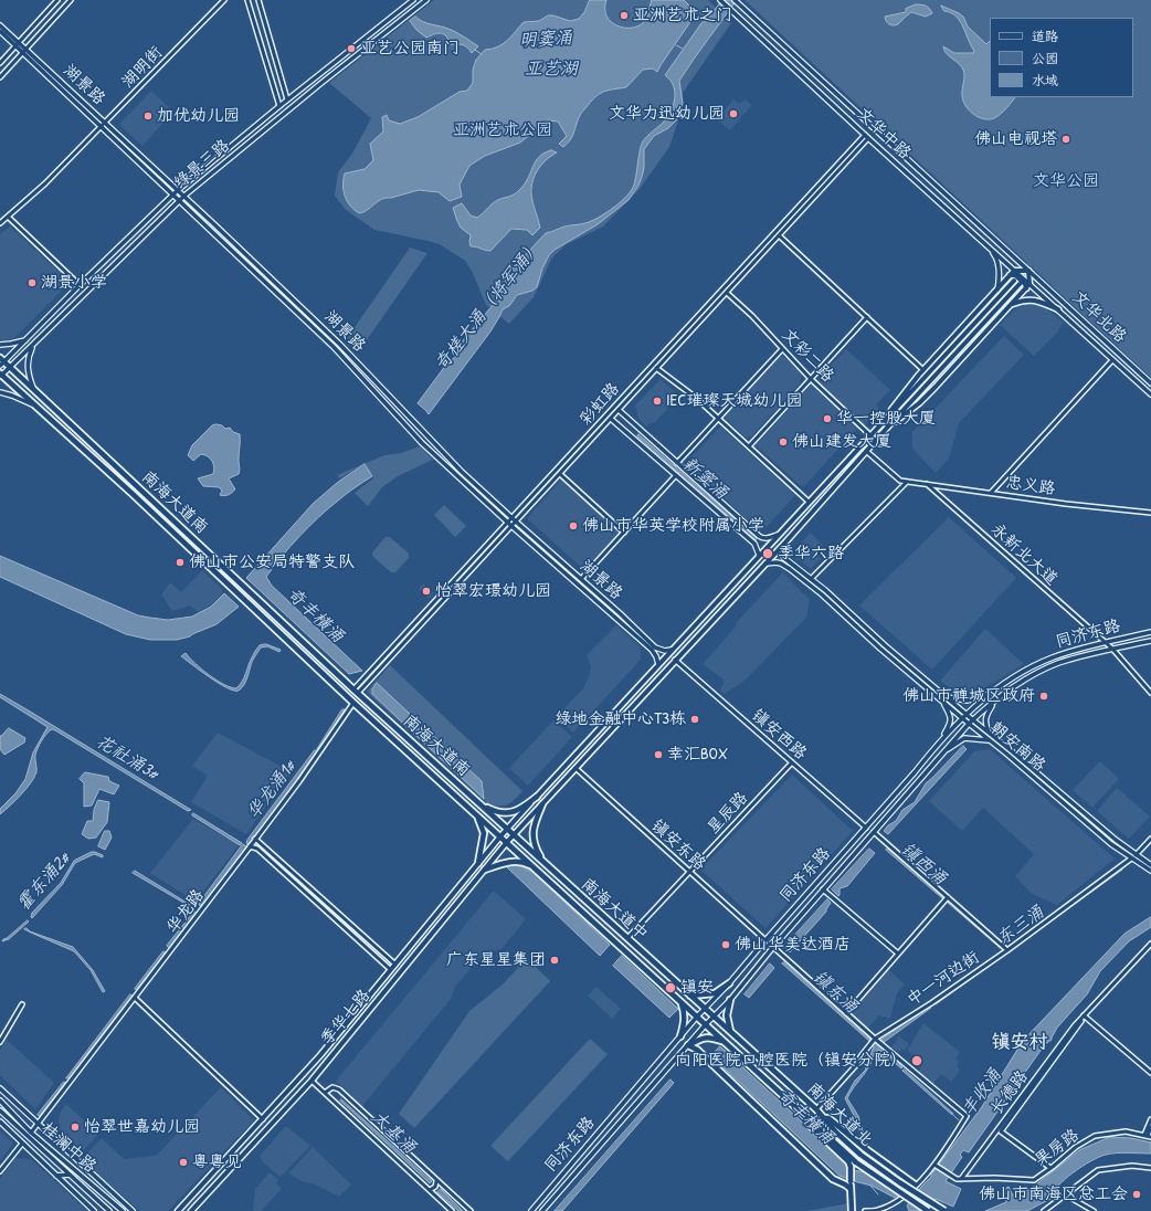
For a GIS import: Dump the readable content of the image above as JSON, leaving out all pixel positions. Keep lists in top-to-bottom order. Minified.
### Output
{"streets":{"highway":["南海大道南","南海大道中","南海大道北"],"main road":["湖景路","文华中路","绿景三路","文华北路","同济东路","朝安南路","季华七路","桂澜中路"],"street":["湖明街","文彩二路","彩虹路","忠义路","永新北大道","镇安西路","星辰路","镇安东路","华龙路","中一河边街","长德路","果房路"]},"crossings":[["湖明街","湖景路"],["湖景路","绿景三路"],["湖景路","彩虹路"],["文华中路","文华北路"],["文华中路","彩虹路"],["绿景三路","南海大道南"],["文彩二路","彩虹路"],["彩虹路","南海大道南"],["忠义路","永新北大道"],["南海大道南","南海大道中"],["南海大道南","华龙路"],["南海大道南","季华七路"],["永新北大道","同济东路"],["同济东路","镇安西路"],["同济东路","朝安南路"],["同济东路","镇安东路"],["同济东路","南海大道中"],["同济东路","南海大道北"],["镇安西路","星辰路"],["朝安南路","中一河边街"],["星辰路","镇安东路"],["星辰路","南海大道中"],["南海大道中","季华七路"],["南海大道中","南海大道北"],["华龙路","桂澜中路"],["中一河边街","南海大道北"],["长德路","果房路"]],"districts":["镇安村"],"water":["明窦涌","亚艺湖","奇槎大涌（将军涌）","新窦涌","奇丰横涌","花社涌3#","华龙涌1#","镇西涌","霍东涌2#","东三涌","镇东涌","丰收涌","大基涌"],"parks":["亚洲艺术公园","文华公园"],"places":["亚洲艺术之门","亚艺公园南门","文华力迅幼儿园","加优幼儿园","佛山电视塔","湖景小学","IEC璀璨天城幼儿园","华一控股大厦","佛山建发大厦","佛山市华英学校附属小学","季华六路","佛山市公安局特警支队","怡翠宏璟幼儿园","佛山市禅城区政府","绿地金融中心T3栋","幸汇BOX","佛山华美达酒店","广东星星集团","镇安","向阳医院口腔医院（镇安分院）","怡翠世嘉幼儿园","粤粤见","佛山市南海区总工会"],"legend":["道路","公园","水域"]}
